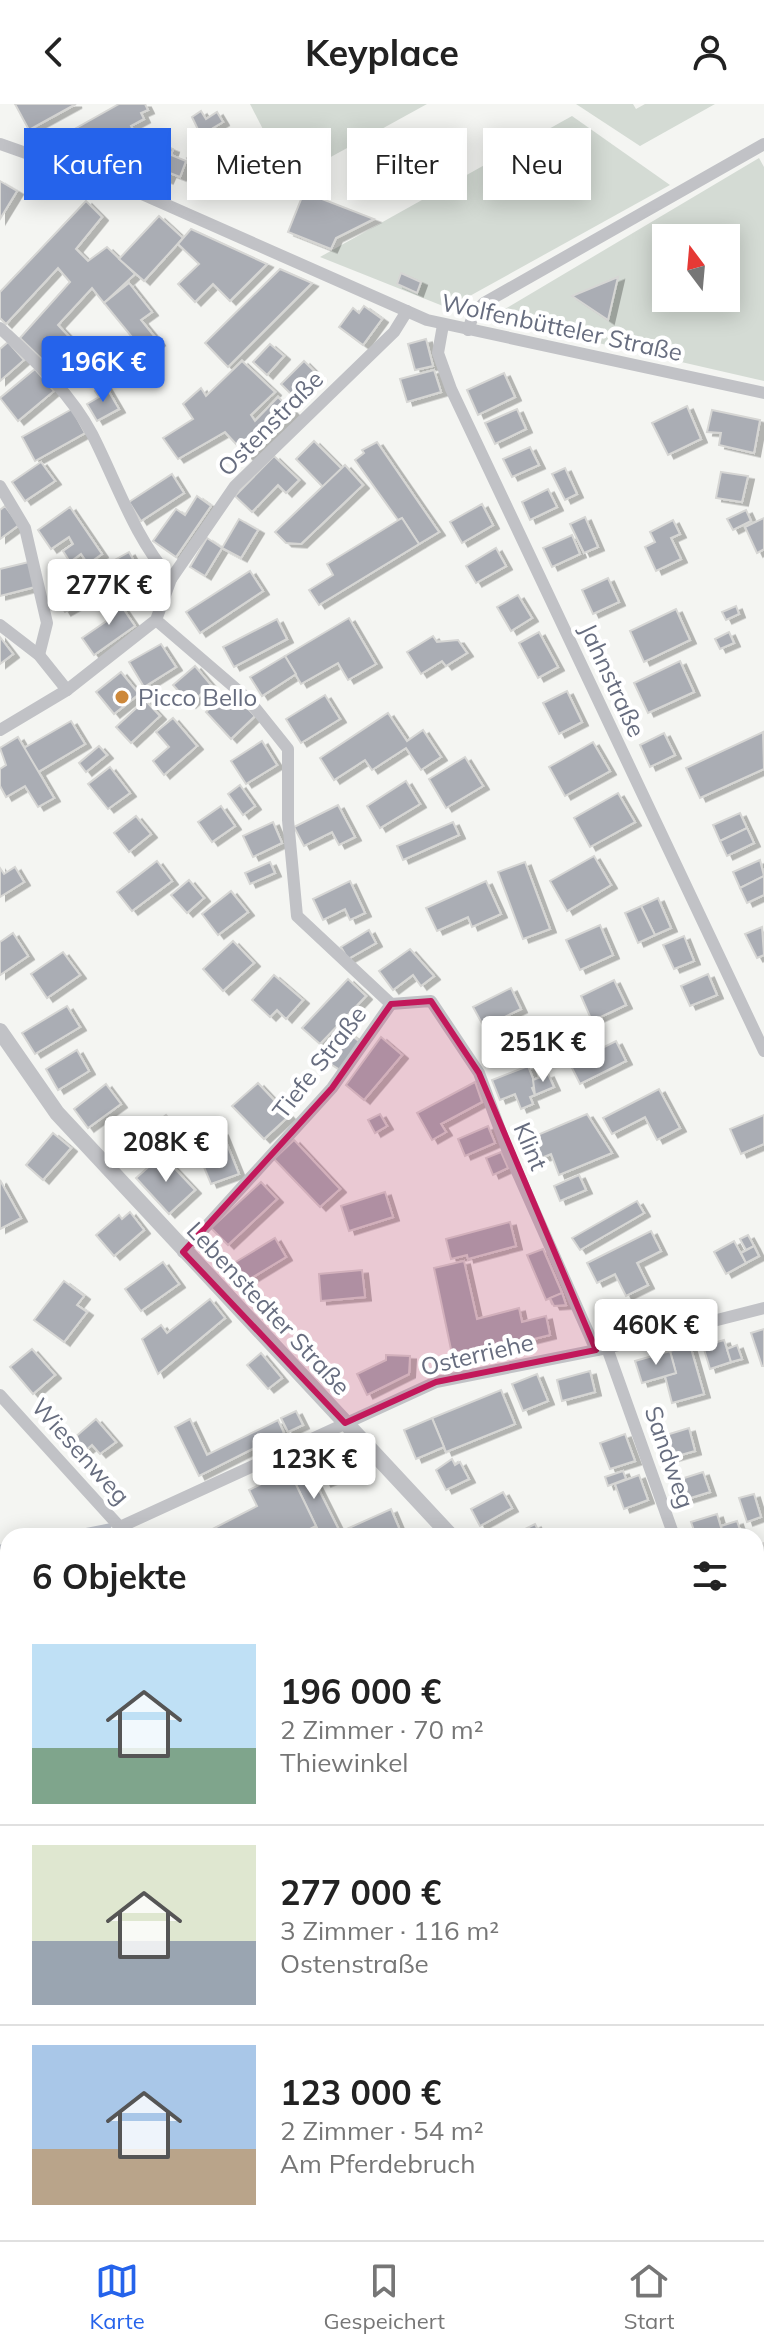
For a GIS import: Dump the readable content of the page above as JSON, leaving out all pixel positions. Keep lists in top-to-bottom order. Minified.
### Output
{"streets":{"street":["Wolfenbütteler Straße","Ostenstraße","Jahnstraße","Tiefe Straße","Klint","Lebenstedter Straße","Osterriehe","Wiesenweg","Sandweg"]},"crossings":[["Wolfenbütteler Straße","Ostenstraße"],["Wolfenbütteler Straße","Jahnstraße"],["Tiefe Straße","Klint"],["Tiefe Straße","Lebenstedter Straße"],["Klint","Osterriehe"],["Klint","Sandweg"],["Lebenstedter Straße","Osterriehe"],["Osterriehe","Sandweg"]],"places":["Picco Bello"],"north":"top","page":{"header":"Keyplace","chip":["Kaufen","Mieten","Filter","Neu"],"price":["196K €","277K €","251K €","208K €","460K €","123K €"],"heading":"6 Objekte","list":[{"name":"196 000 €","note":"2 Zimmer · 70 m² · Thiewinkel"},{"name":"277 000 €","note":"3 Zimmer · 116 m² · Ostenstraße"},{"name":"123 000 €","note":"2 Zimmer · 54 m² · Am Pferdebruch"}],"tabs":["Karte","Gespeichert","Start"]}}
